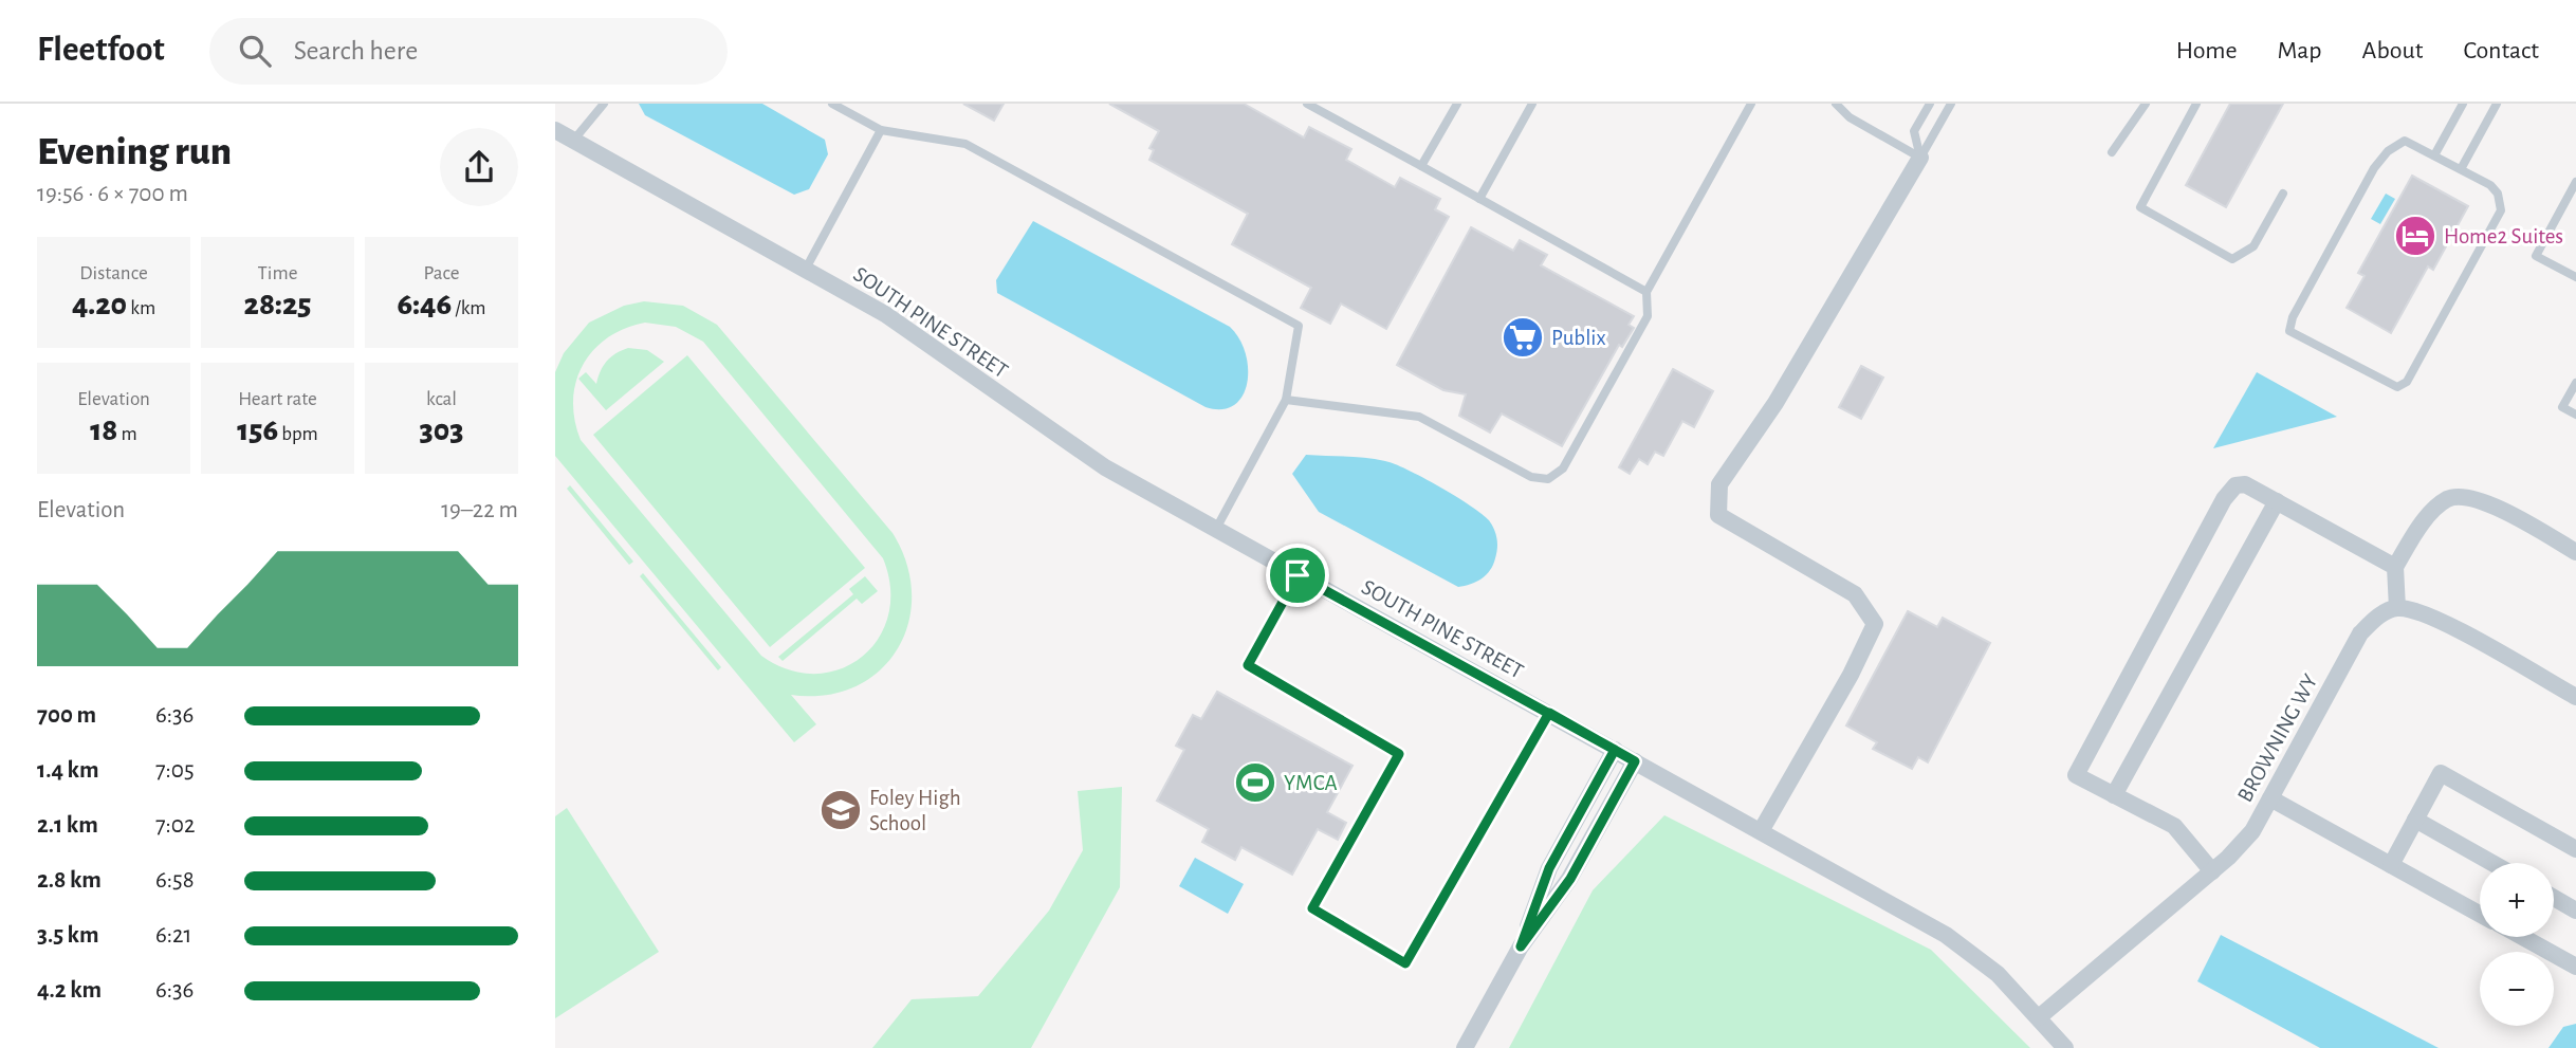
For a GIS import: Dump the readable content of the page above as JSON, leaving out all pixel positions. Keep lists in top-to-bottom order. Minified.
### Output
{"streets":{"street":["SOUTH PINE STREET","BROWNING WY"]},"crossings":[["SOUTH PINE STREET","BROWNING WY"]],"places":{"hotel":["Home2 Suites"],"supermarket":["Publix"],"sports":["YMCA"],"school or university":["Foley High School"]},"page":{"header":"Fleetfoot","search":"Search here","nav":["Home","Map","About","Contact"],"heading":["Evening run","19:56 · 6 × 700 m"],"stats":[["Distance","4.20 km"],["Time","28:25"],["Pace","6:46 /km"],["Elevation","18 m"],["Heart rate","156 bpm"],["kcal","303"]],"chart":["Elevation","19–22 m"],"list":[{"name":"700 m","note":"6:36"},{"name":"1.4 km","note":"7:05"},{"name":"2.1 km","note":"7:02"},{"name":"2.8 km","note":"6:58"},{"name":"3.5 km","note":"6:21"},{"name":"4.2 km","note":"6:36"}],"map_buttons":["+","−"]}}
